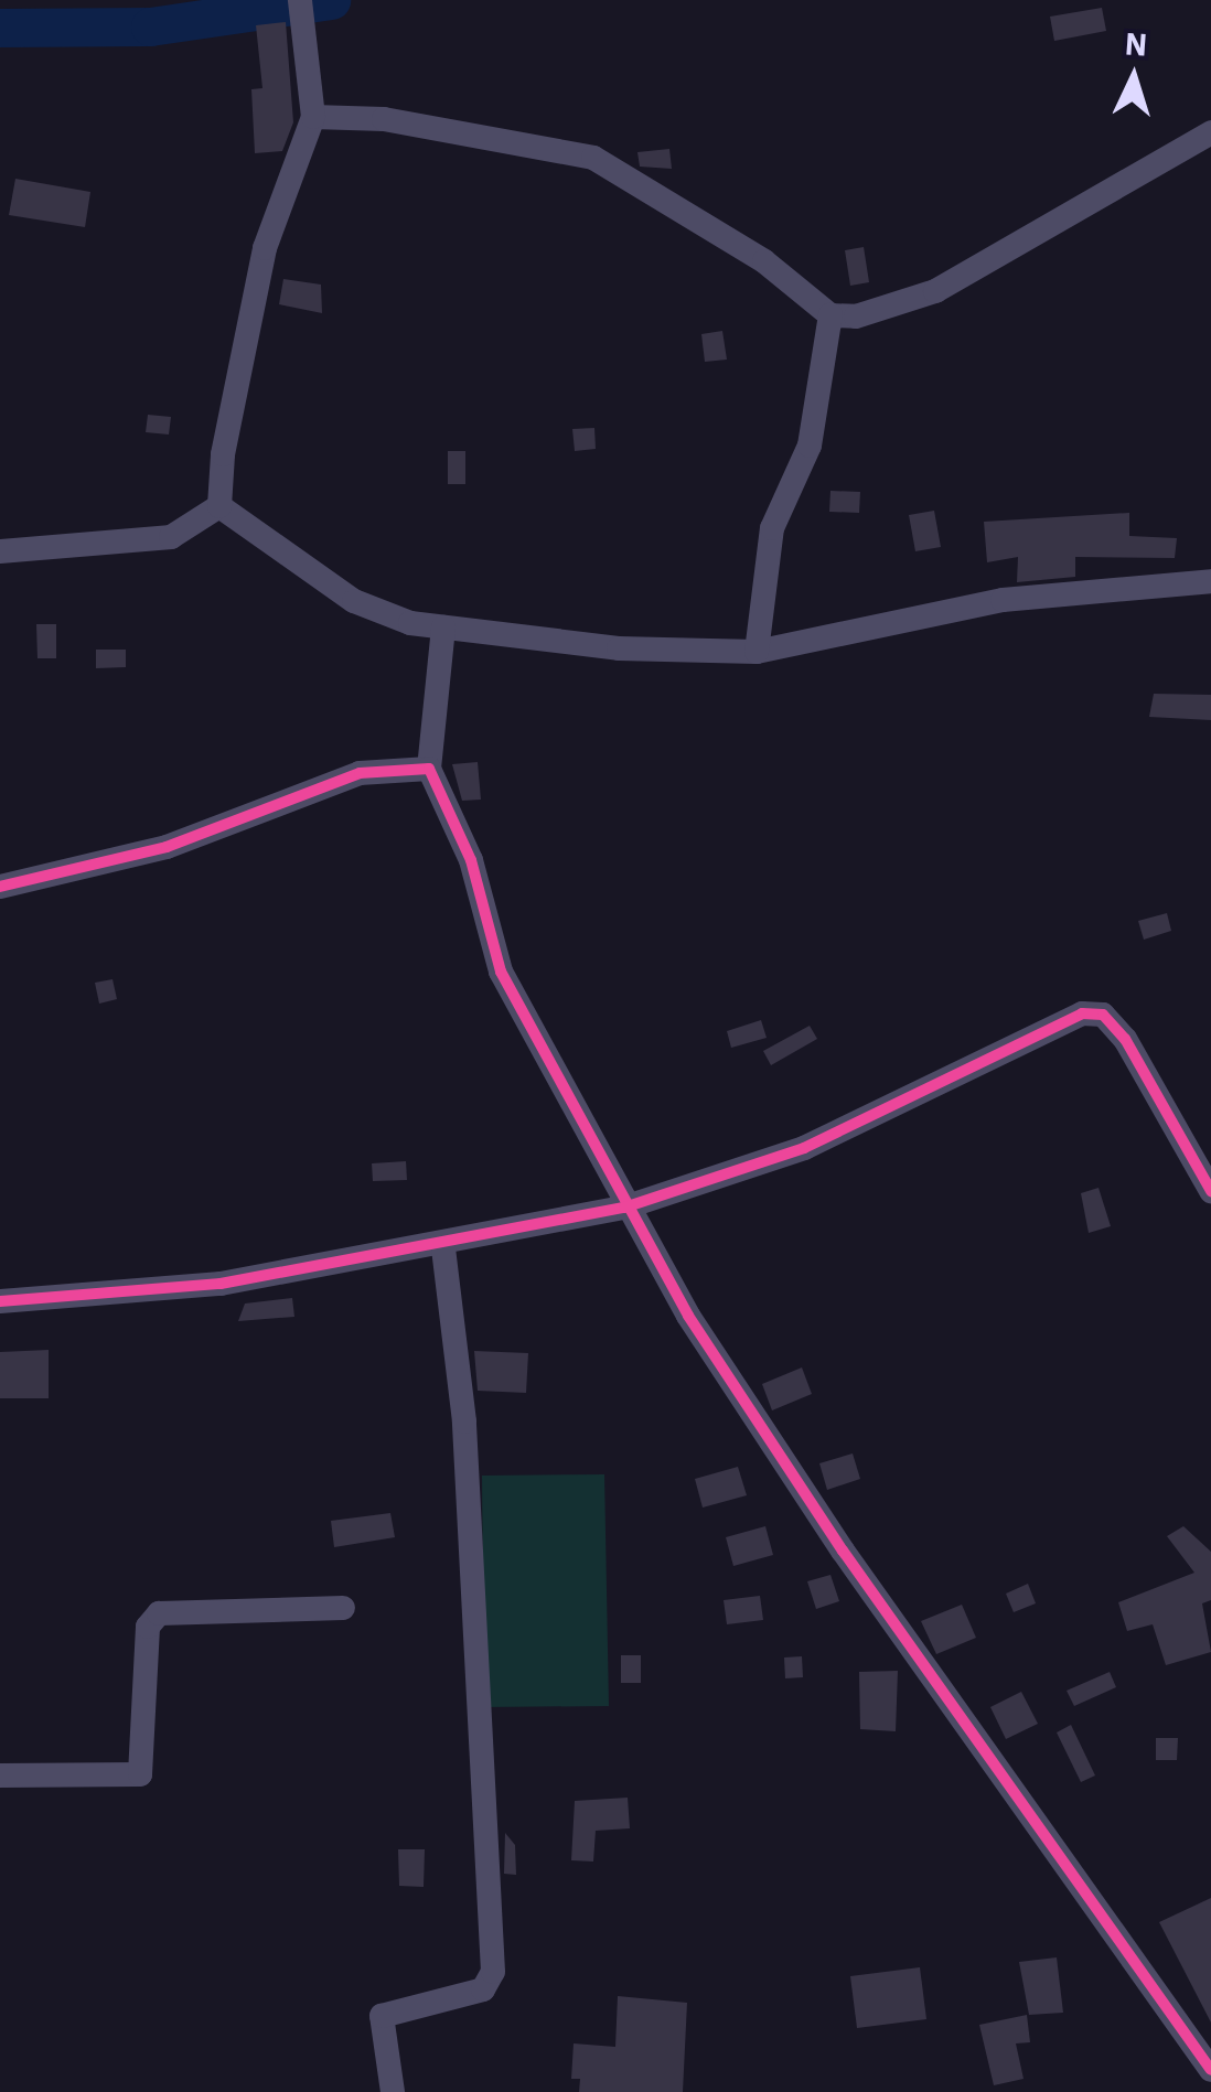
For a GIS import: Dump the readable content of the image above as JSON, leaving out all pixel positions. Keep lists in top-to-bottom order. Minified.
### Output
{"north":"top"}
